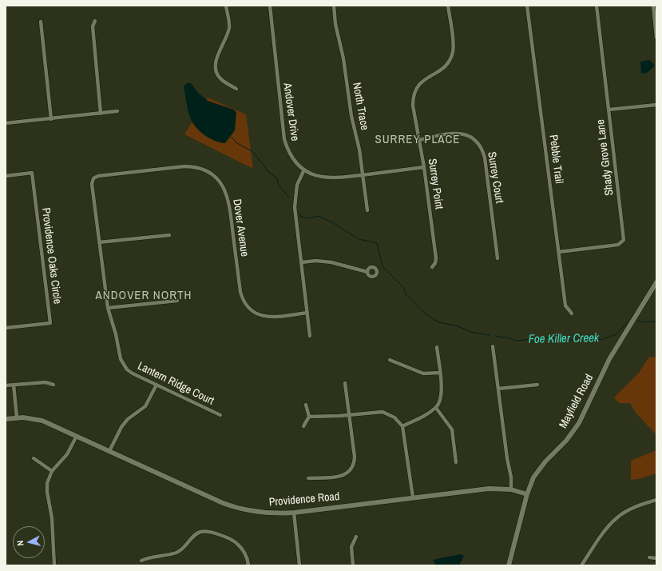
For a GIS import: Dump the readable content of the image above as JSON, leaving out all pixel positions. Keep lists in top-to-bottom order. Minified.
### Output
{"streets":{"street":["North Trace","Andover Drive","Shady Grove Lane","Pebble Trail","Surrey Court","Surrey Point","Dover Avenue","Providence Oaks Circle","Lantern Ridge Court","Mayfield Road","Providence Road"]},"crossings":[["North Trace","Andover Drive"],["Andover Drive","Surrey Point"],["Shady Grove Lane","Pebble Trail"],["Surrey Court","Surrey Point"],["Dover Avenue","Lantern Ridge Court"],["Mayfield Road","Providence Road"]],"districts":["SURREY PLACE","ANDOVER NORTH"],"water":["Foe Killer Creek"],"north":"left"}
